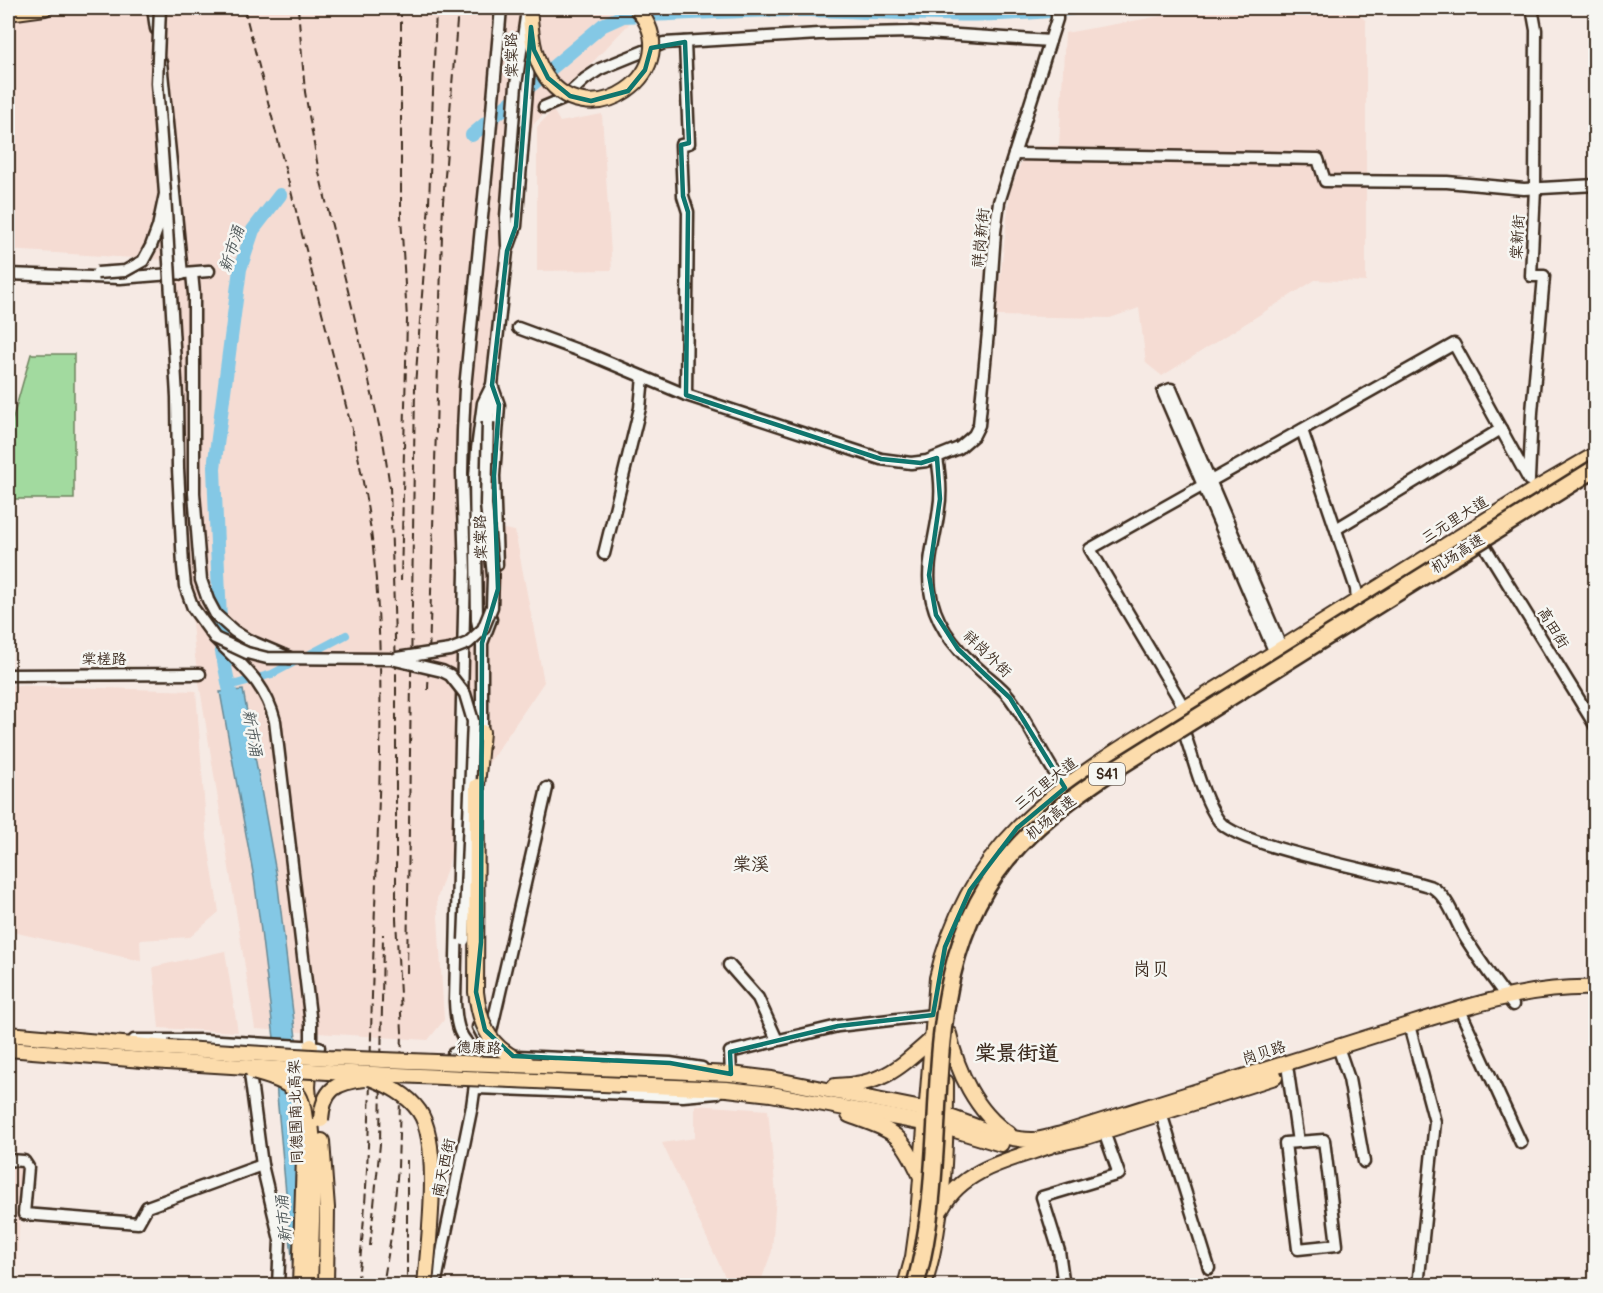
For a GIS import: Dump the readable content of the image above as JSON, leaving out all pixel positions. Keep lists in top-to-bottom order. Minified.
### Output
{"streets":{"highway":["机场高速","S41"],"main road":["三元里大道","德康路","岗贝路","同德围南北高架"],"street":["棠棠路","棠新街","祥岗新街","高田街","祥岗外街","棠槎路","南天西街"]},"crossings":[["棠棠路","南天西街"],["棠新街","三元里大道"],["祥岗新街","祥岗外街"],["三元里大道","祥岗外街"],["三元里大道","德康路"],["德康路","岗贝路"]],"districts":["棠溪","岗贝","棠景街道"],"water":["新市涌"]}
